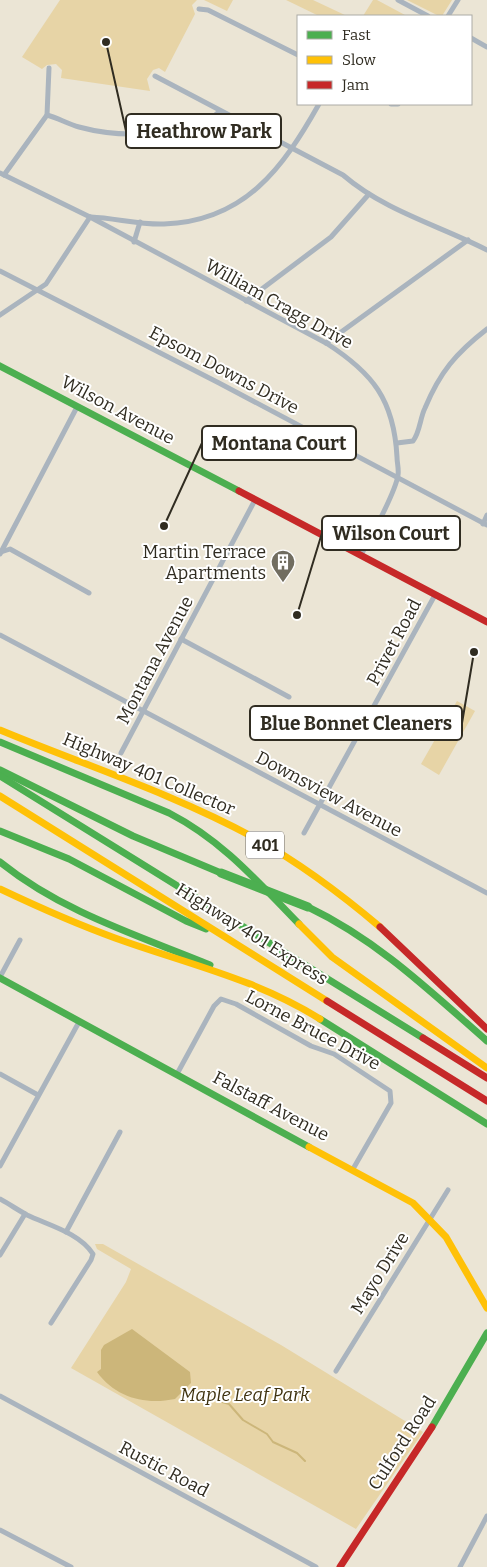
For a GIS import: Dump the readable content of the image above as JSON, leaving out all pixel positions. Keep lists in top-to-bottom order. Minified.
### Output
{"streets":{"main road":["Wilson Avenue","Highway 401 Collector","401","Highway 401 Express","Falstaff Avenue","Culford Road"],"street":["William Cragg Drive","Epsom Downs Drive","Privet Road","Montana Avenue","Downsview Avenue","Lorne Bruce Drive","Mayo Drive","Rustic Road"]},"crossings":[["William Cragg Drive","Epsom Downs Drive"],["William Cragg Drive","Wilson Avenue"],["Wilson Avenue","Privet Road"],["Wilson Avenue","Montana Avenue"],["Privet Road","Downsview Avenue"],["Montana Avenue","Downsview Avenue"],["Lorne Bruce Drive","Falstaff Avenue"],["Falstaff Avenue","Mayo Drive"]],"parks":["Maple Leaf Park"],"places":{"other":["Heathrow Park","Montana Court","Wilson Court","Blue Bonnet Cleaners"],"building":["Martin Terrace Apartments"]},"legend":["Fast","Slow","Jam"]}
